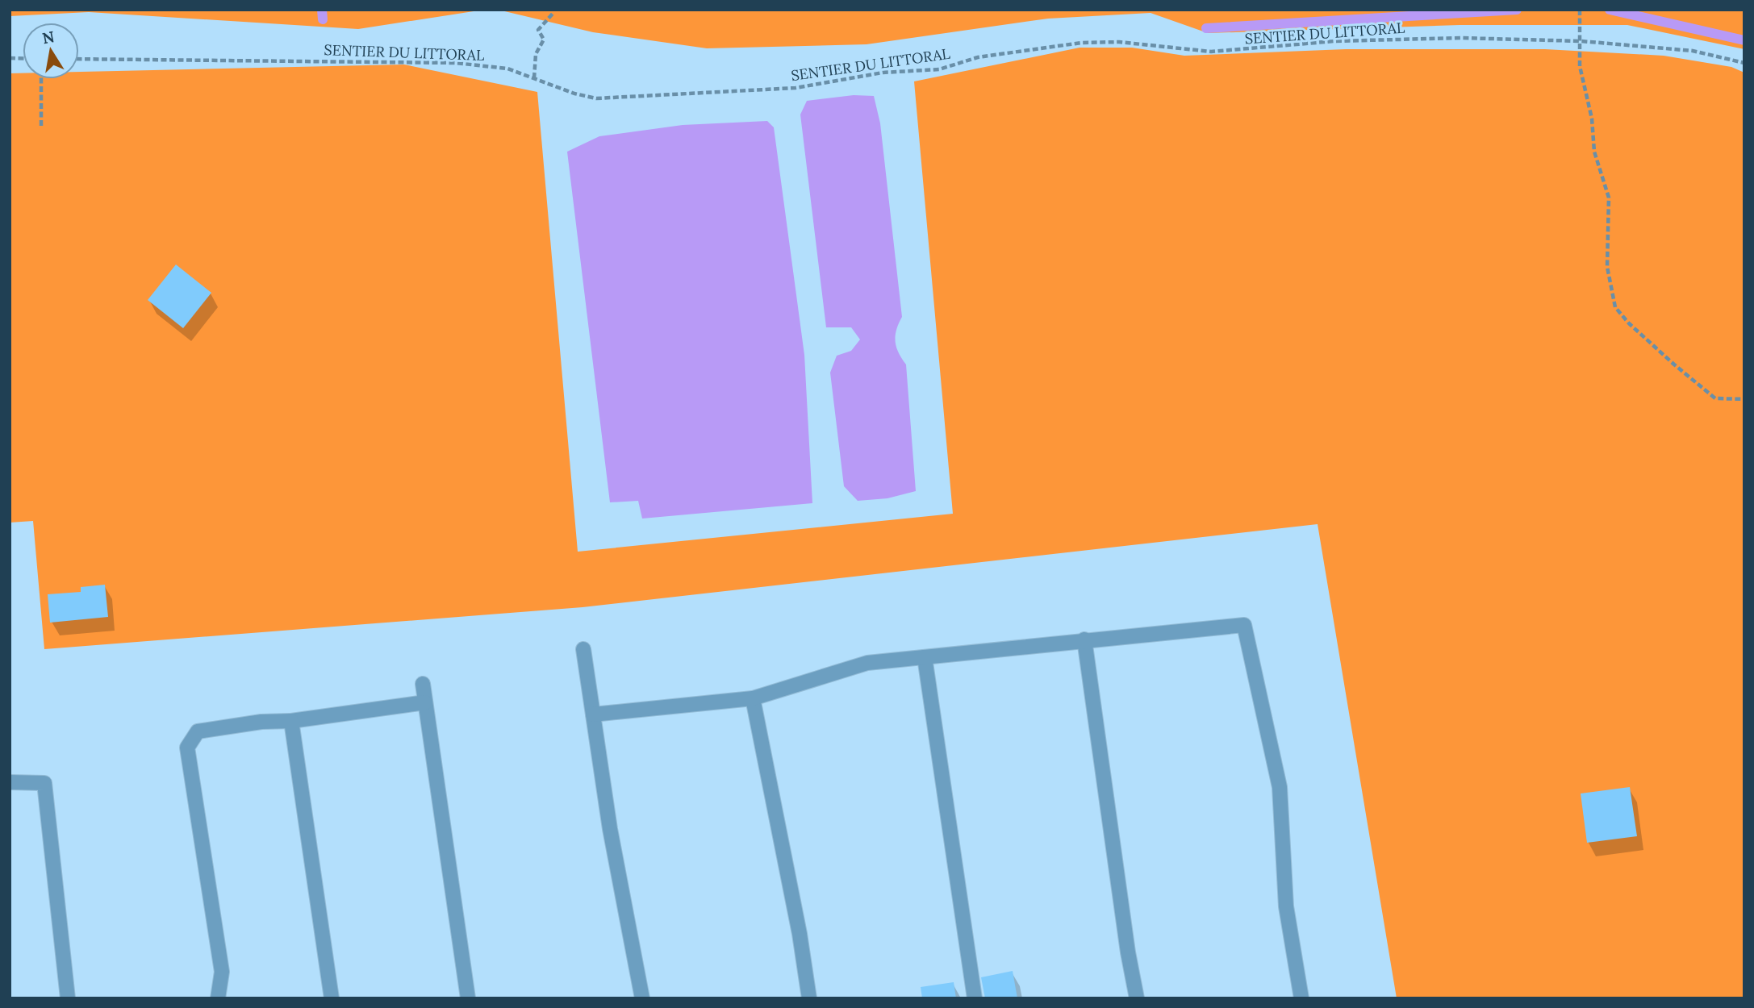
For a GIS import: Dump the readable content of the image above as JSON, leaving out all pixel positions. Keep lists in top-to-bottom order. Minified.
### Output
{"streets":{"path":["SENTIER DU LITTORAL"]},"north":"top"}
